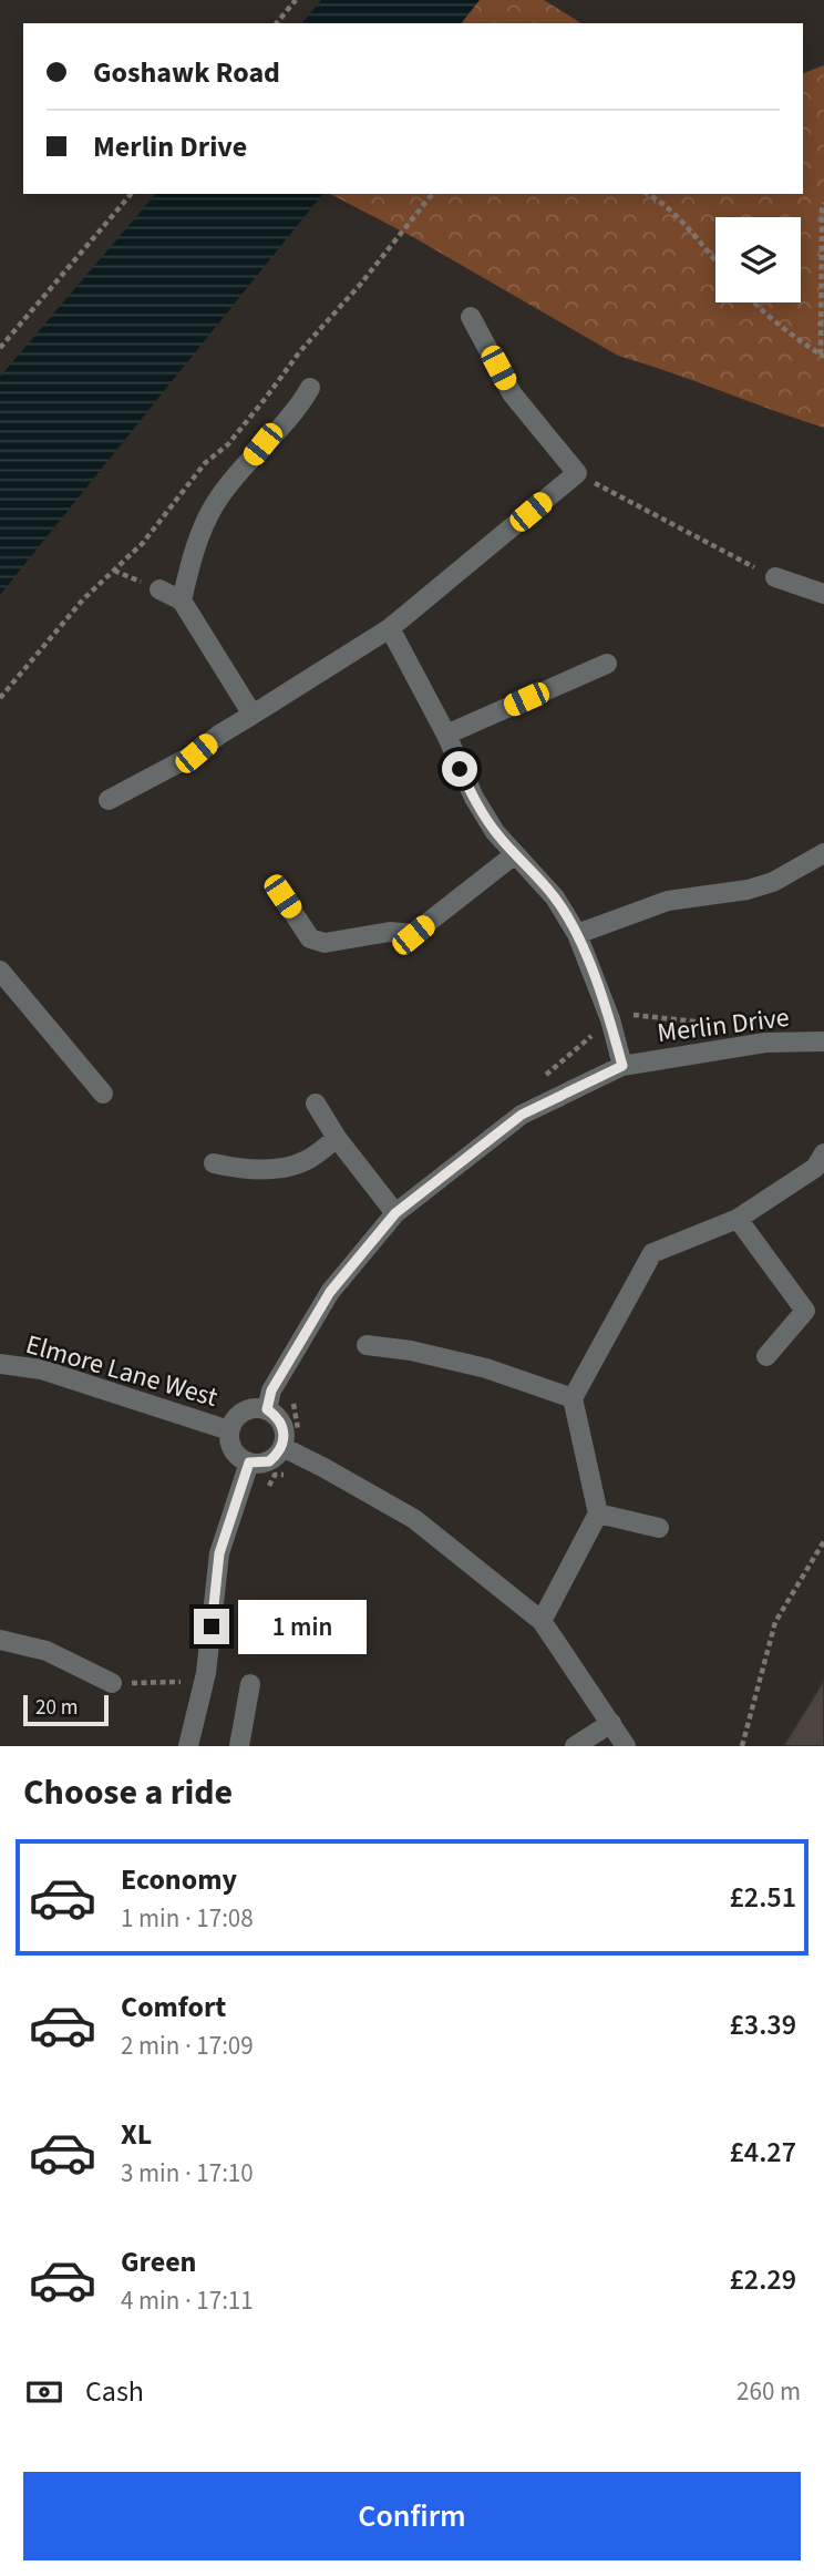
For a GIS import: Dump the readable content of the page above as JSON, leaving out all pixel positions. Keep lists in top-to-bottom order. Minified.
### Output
{"streets":{"street":["Merlin Drive","Elmore Lane West"]},"crossings":[["Merlin Drive","Elmore Lane West"]],"scale_bar":"20 m","page":{"banner":["Goshawk Road","Merlin Drive"],"bubble":"1 min","scale":"20 m","heading":"Choose a ride","list":[{"name":"Economy","note":"1 min · 17:08","value":"£2.51"},{"name":"Comfort","note":"2 min · 17:09","value":"£3.39"},{"name":"XL","note":"3 min · 17:10","value":"£4.27"},{"name":"Green","note":"4 min · 17:11","value":"£2.29"}],"pay":["Cash","260 m"],"buttons":"Confirm"}}
